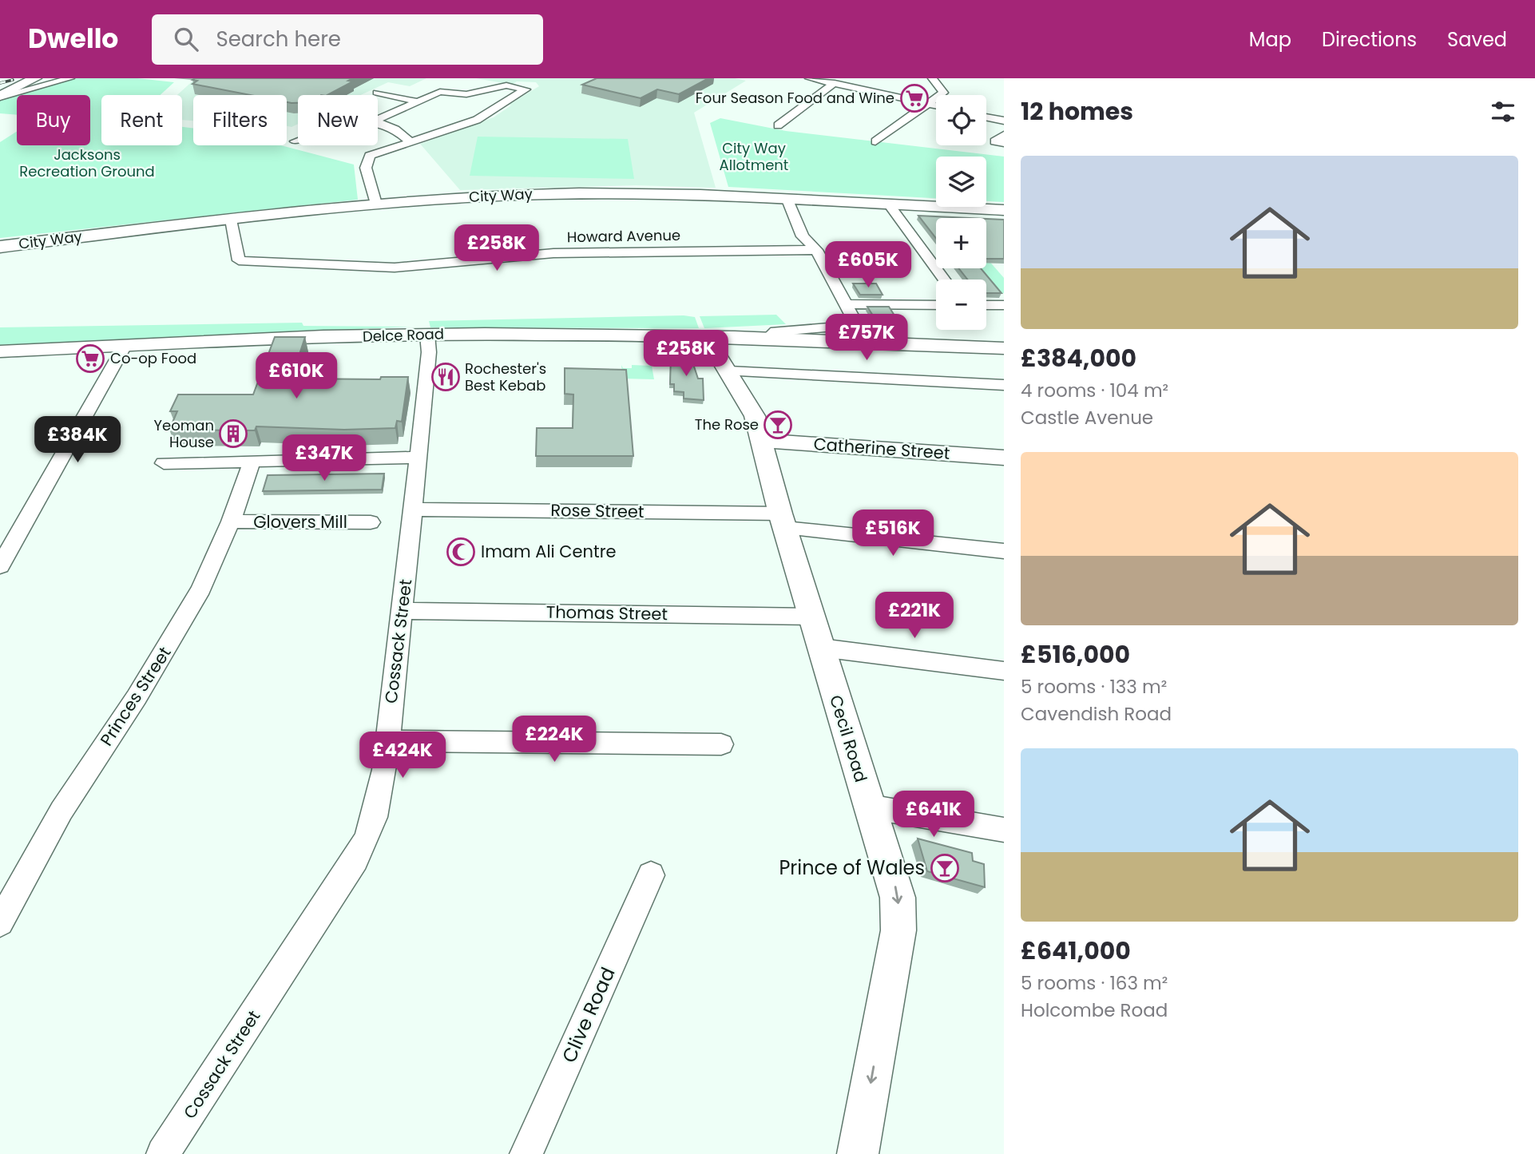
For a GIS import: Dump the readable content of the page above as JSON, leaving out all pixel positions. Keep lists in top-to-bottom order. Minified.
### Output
{"streets":{"main road":["City Way"],"street":["Howard Avenue","Delce Road","Catherine Street","Rose Street","Glovers Mill","Thomas Street","Cossack Street","Princes Street","Cecil Road","Clive Road"]},"crossings":[["City Way","Howard Avenue"],["Delce Road","Cossack Street"],["Delce Road","Cecil Road"],["Catherine Street","Cecil Road"],["Rose Street","Cossack Street"],["Rose Street","Cecil Road"],["Glovers Mill","Princes Street"],["Thomas Street","Cossack Street"],["Thomas Street","Cecil Road"]],"one_way":["Cecil Road"],"parks":["City Way Allotment","Jacksons Recreation Ground"],"places":{"supermarket":["Four Season Food and Wine","Co-op Food"],"restaurant":["Rochester's Best Kebab"],"bar":["The Rose","Prince of Wales"],"building":["Yeoman House"],"mosque":["Imam Ali Centre"]},"page":{"header":"Dwello","search":"Search here","nav":["Map","Directions","Saved"],"heading":"12 homes","map_buttons":["+","−"],"chip":["Buy","Rent","Filters","New"],"list":[{"name":"£384,000","note":"4 rooms · 104 m² · Castle Avenue"},{"name":"£516,000","note":"5 rooms · 133 m² · Cavendish Road"},{"name":"£641,000","note":"5 rooms · 163 m² · Holcombe Road"}],"price":["£258K","£605K","£757K","£258K","£610K","£384K","£347K","£516K","£221K","£224K","£424K","£641K"]}}
